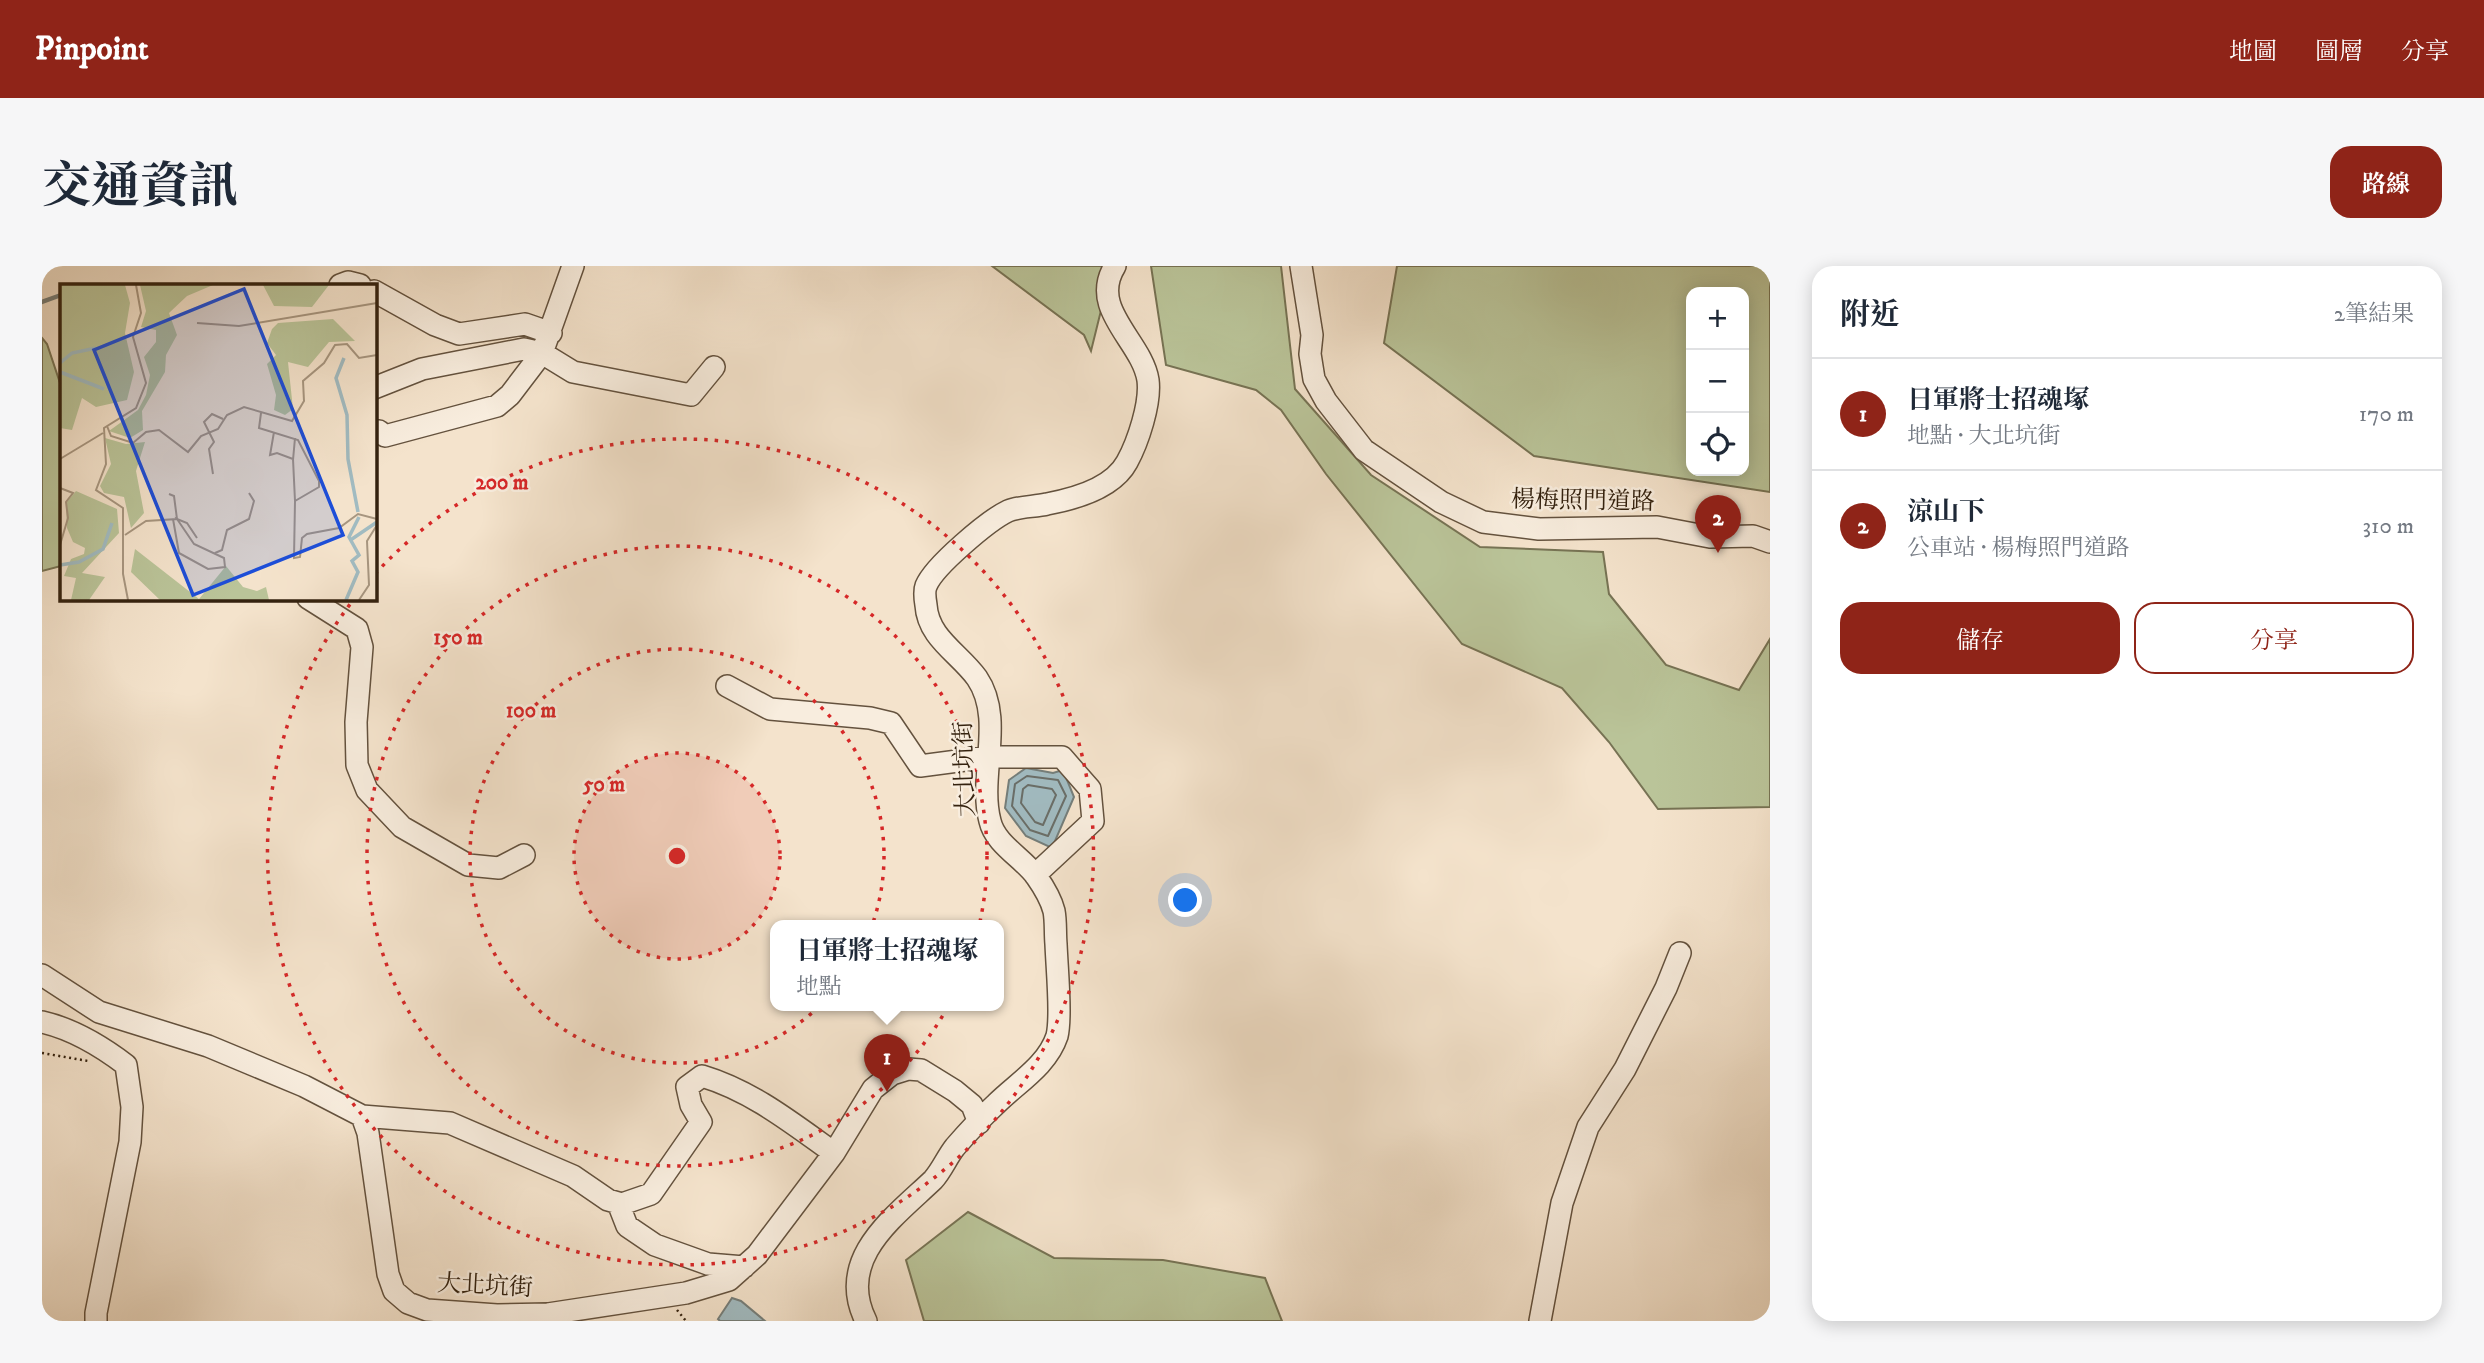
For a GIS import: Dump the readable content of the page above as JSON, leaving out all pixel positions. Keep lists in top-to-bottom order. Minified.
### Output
{"streets":{"street":["楊梅照門道路","大北坑街"]},"page":{"header":"Pinpoint","nav":["地圖","圖層","分享"],"title":"交通資訊","buttons":["路線",["儲存","分享"]],"heading":["附近","2筆結果"],"map_buttons":["+","−"],"list":[{"mark":"1","name":"日軍將士招魂塚","note":"地點 · 大北坑街","value":"170 m"},{"mark":"2","name":"涼山下","note":"公車站 · 楊梅照門道路","value":"310 m"}],"pins":["2","1"],"popup":["日軍將士招魂塚","地點"]},"rings":["200 m","150 m","100 m","50 m"]}
